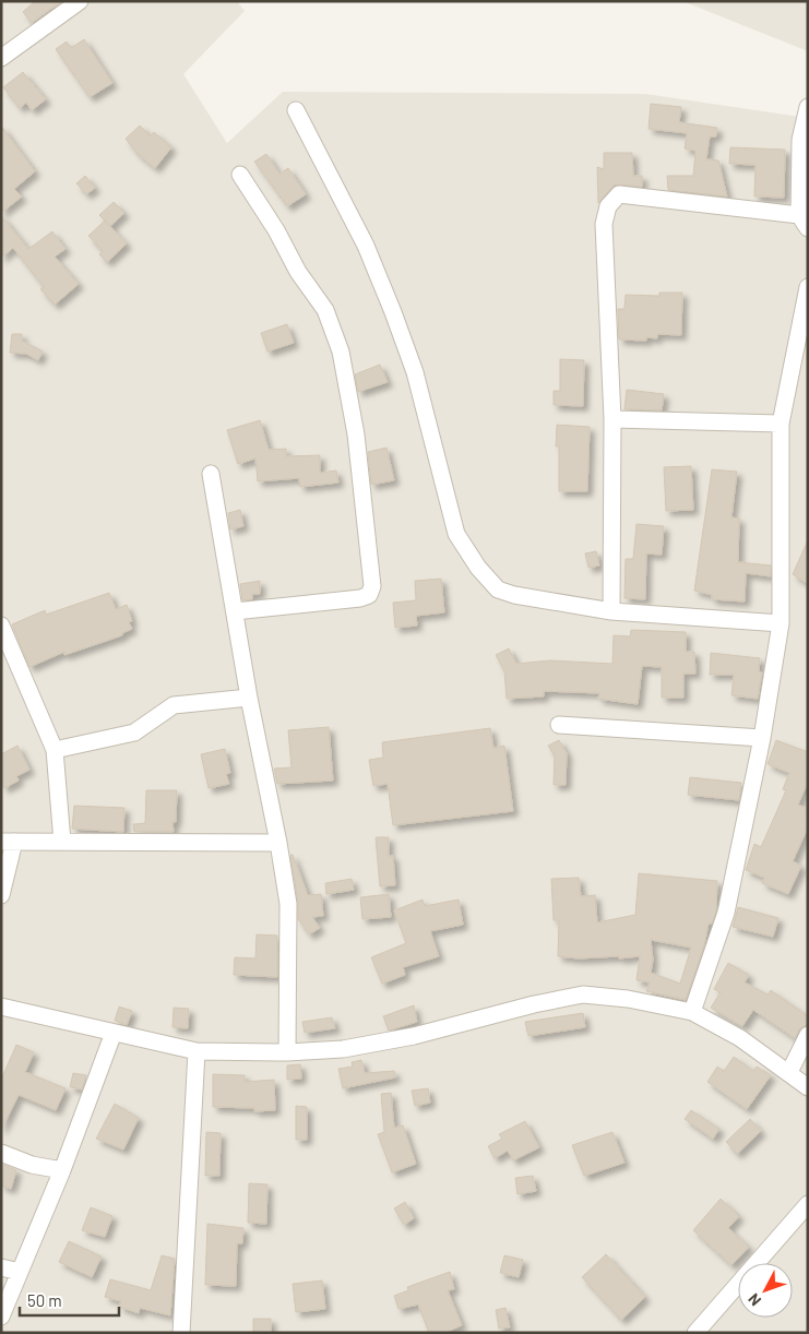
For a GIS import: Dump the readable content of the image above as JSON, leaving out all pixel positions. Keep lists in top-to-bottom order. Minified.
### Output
{"scale_bar":"50 m","north":"bottom left"}
